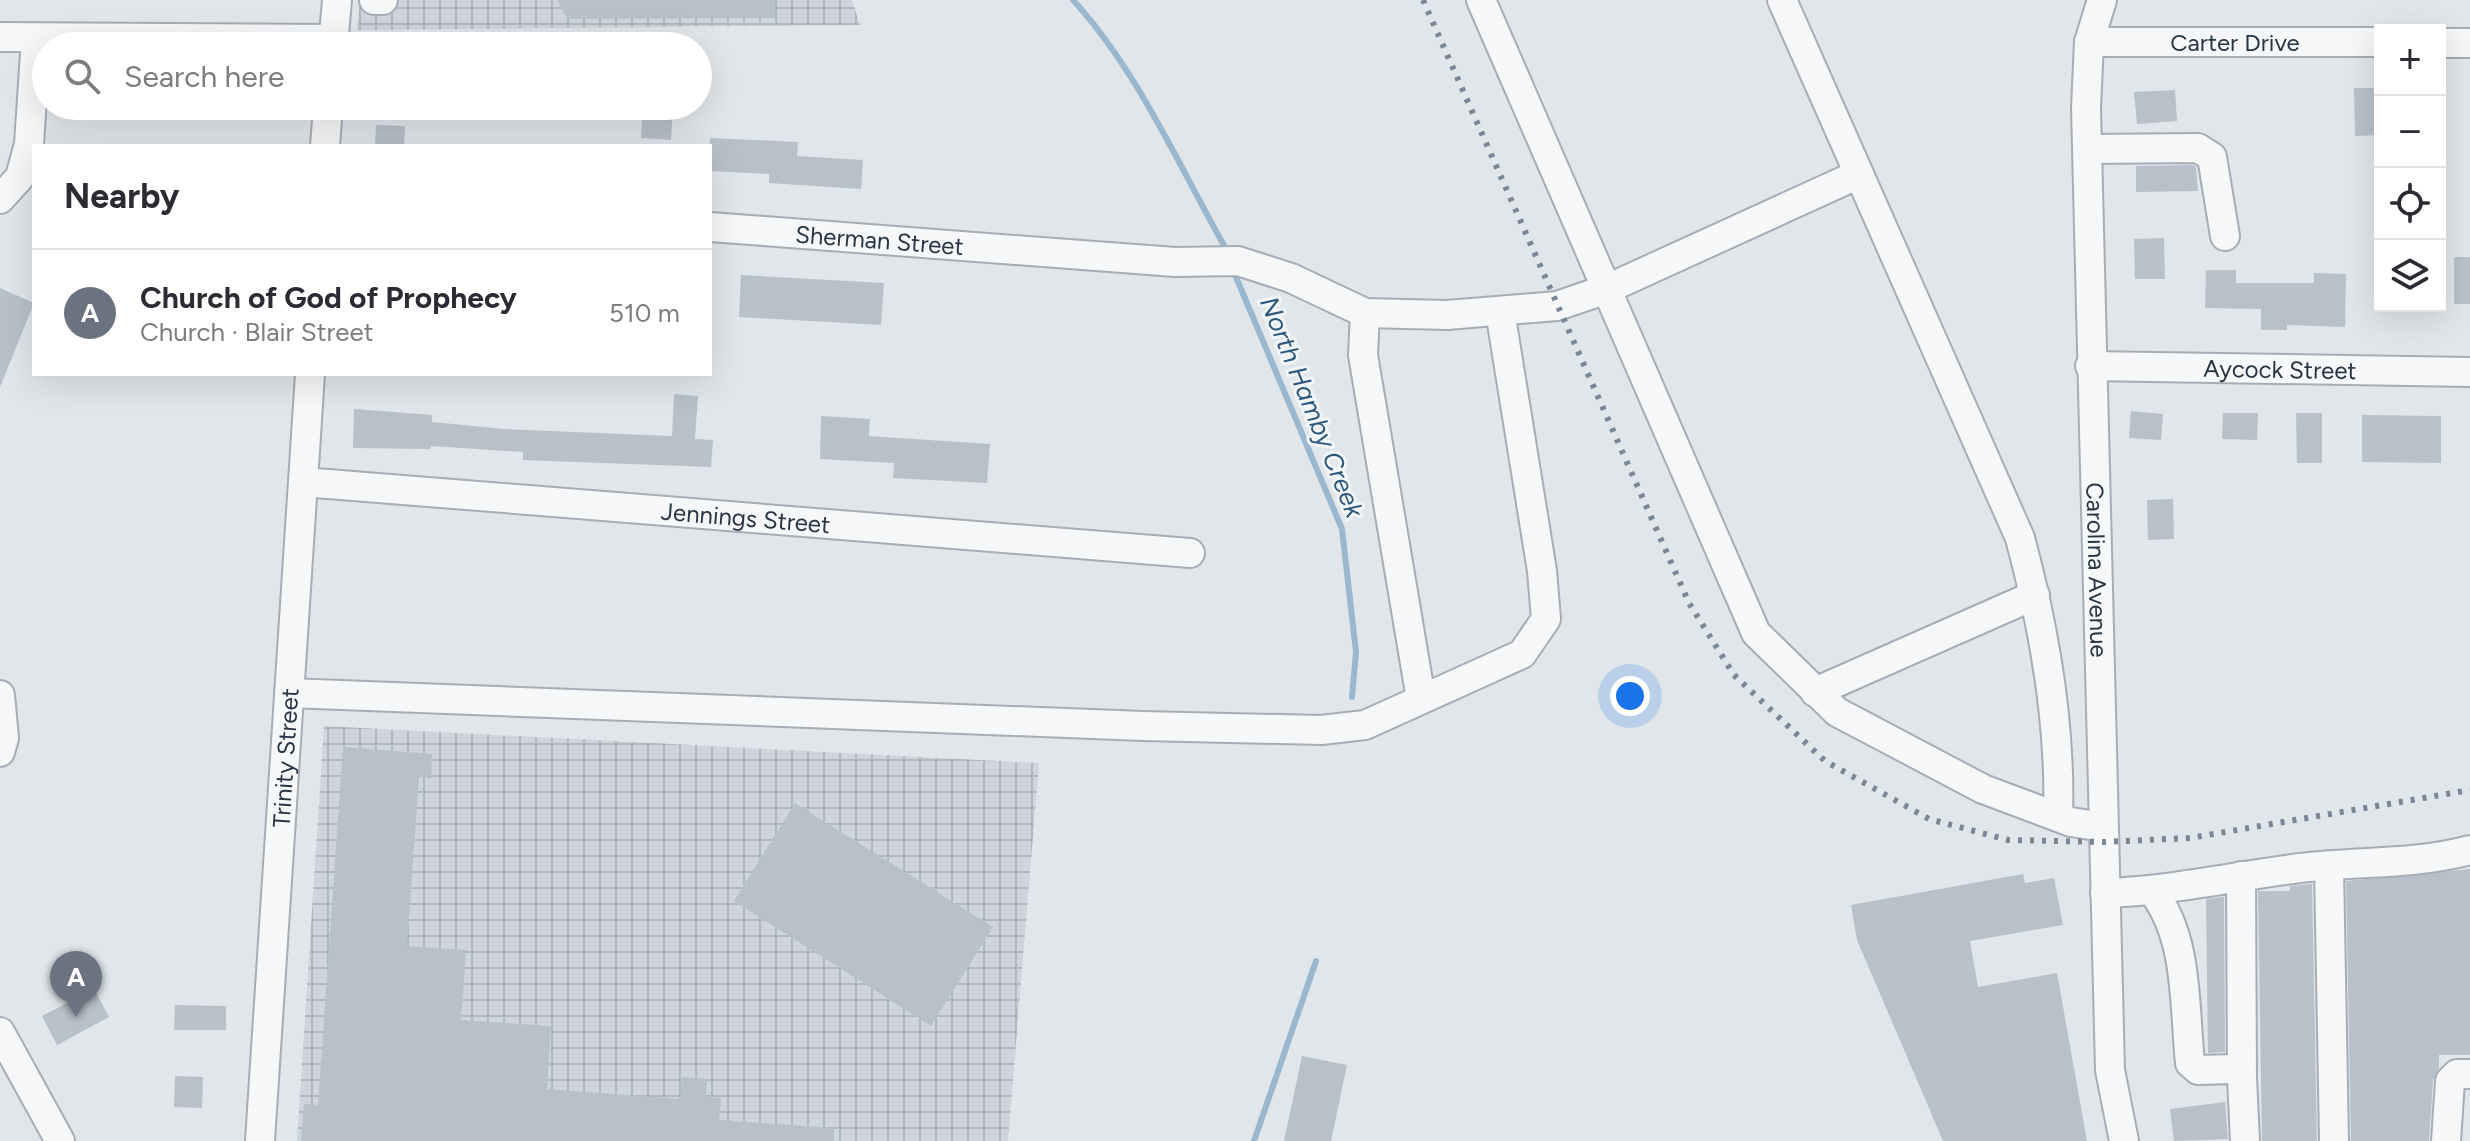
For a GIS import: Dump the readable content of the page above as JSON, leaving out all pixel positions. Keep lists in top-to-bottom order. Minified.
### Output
{"streets":{"street":["Carter Drive","Sherman Street","Aycock Street","Jennings Street","Carolina Avenue","Trinity Street"]},"crossings":[["Carter Drive","Carolina Avenue"],["Aycock Street","Carolina Avenue"],["Jennings Street","Trinity Street"]],"water":["North Hamby Creek"],"page":{"map_buttons":["+","−"],"search":"Search here","heading":"Nearby","list":[{"mark":"A","name":"Church of God of Prophecy","note":"Church · Blair Street","value":"510 m"}],"pins":"A"}}
